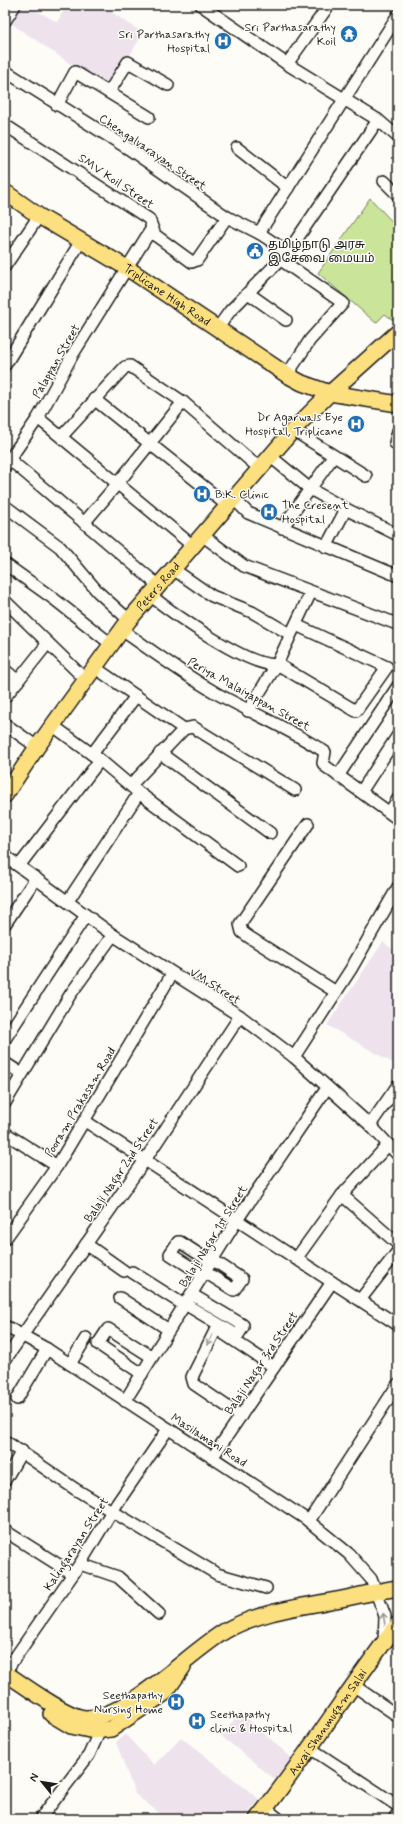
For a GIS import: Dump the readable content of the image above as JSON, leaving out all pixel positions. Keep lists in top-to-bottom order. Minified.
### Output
{"streets":{"main road":["Triplicane High Road","Peters Road","Avvai Shanmugam Salai"],"street":["Chengalvarayan Street","SMV Koil Street","Palappan Street","Periya Malaiyappan Street","VM Street","Pooram Prakasam Road","Balaji Nagar 2nd Street","Balaji Nagar 1st Street","Balaji Nagar 3rd Street","Masilamani Road","Kalingarayan Street"]},"crossings":[["Chengalvarayan Street","SMV Koil Street"],["SMV Koil Street","Palappan Street"],["Triplicane High Road","Palappan Street"],["Triplicane High Road","Peters Road"],["Peters Road","Periya Malaiyappan Street"],["VM Street","Pooram Prakasam Road"],["VM Street","Balaji Nagar 2nd Street"],["VM Street","Balaji Nagar 1st Street"],["Balaji Nagar 2nd Street","Masilamani Road"],["Balaji Nagar 1st Street","Masilamani Road"],["Balaji Nagar 3rd Street","Masilamani Road"],["Masilamani Road","Kalingarayan Street"],["Masilamani Road","Avvai Shanmugam Salai"]],"places":{"temple":["Sri Parthasarathy Koil"],"hospital":["Sri Parthasarathy Hospital","Dr Agarwals Eye Hospital, Triplicane","B.K. Clinic","The Cresent Hospital","Seethapathy Nursing Home","Seethapathy clinic & Hospital"],"public building":["தமிழ்நாடு அரசு இசேவை மையம்"]},"north":"top left"}
